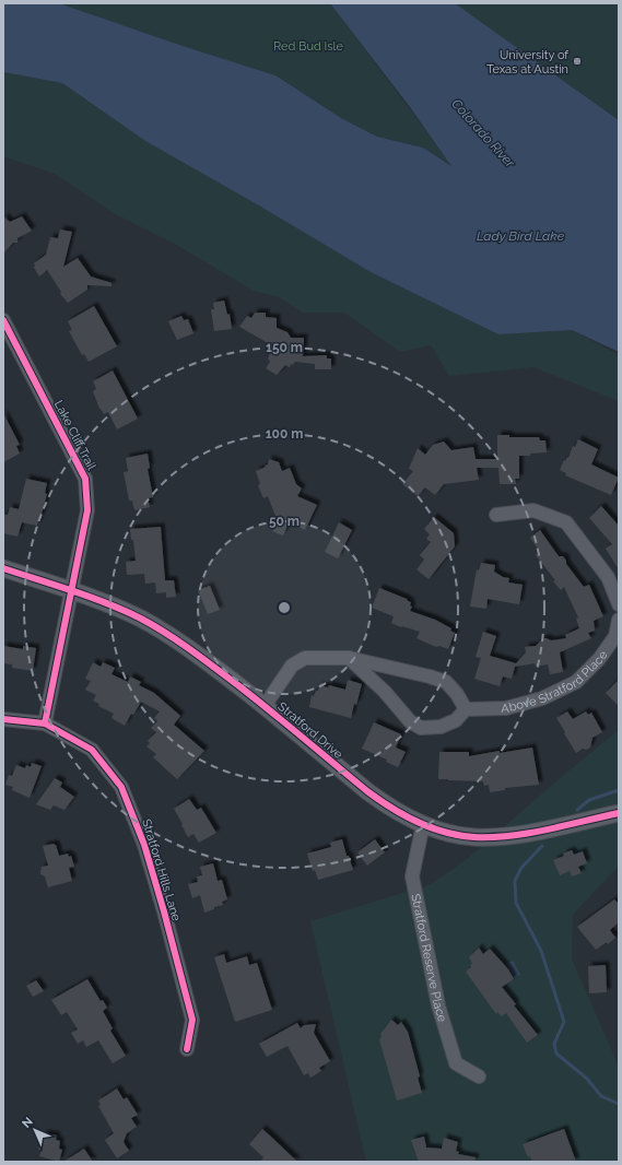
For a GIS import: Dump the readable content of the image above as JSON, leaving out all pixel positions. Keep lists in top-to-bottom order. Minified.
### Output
{"streets":{"street":["Lake Cliff Trail","Above Stratford Place","Stratford Drive","Stratford Hills Lane","Stratford Reserve Place"]},"crossings":[["Lake Cliff Trail","Stratford Drive"],["Lake Cliff Trail","Stratford Hills Lane"],["Stratford Drive","Stratford Reserve Place"]],"water":["Colorado River","Lady Bird Lake"],"parks":["Red Bud Isle"],"places":["University of Texas at Austin"],"north":"top left","rings":["150 m","100 m","50 m"]}
